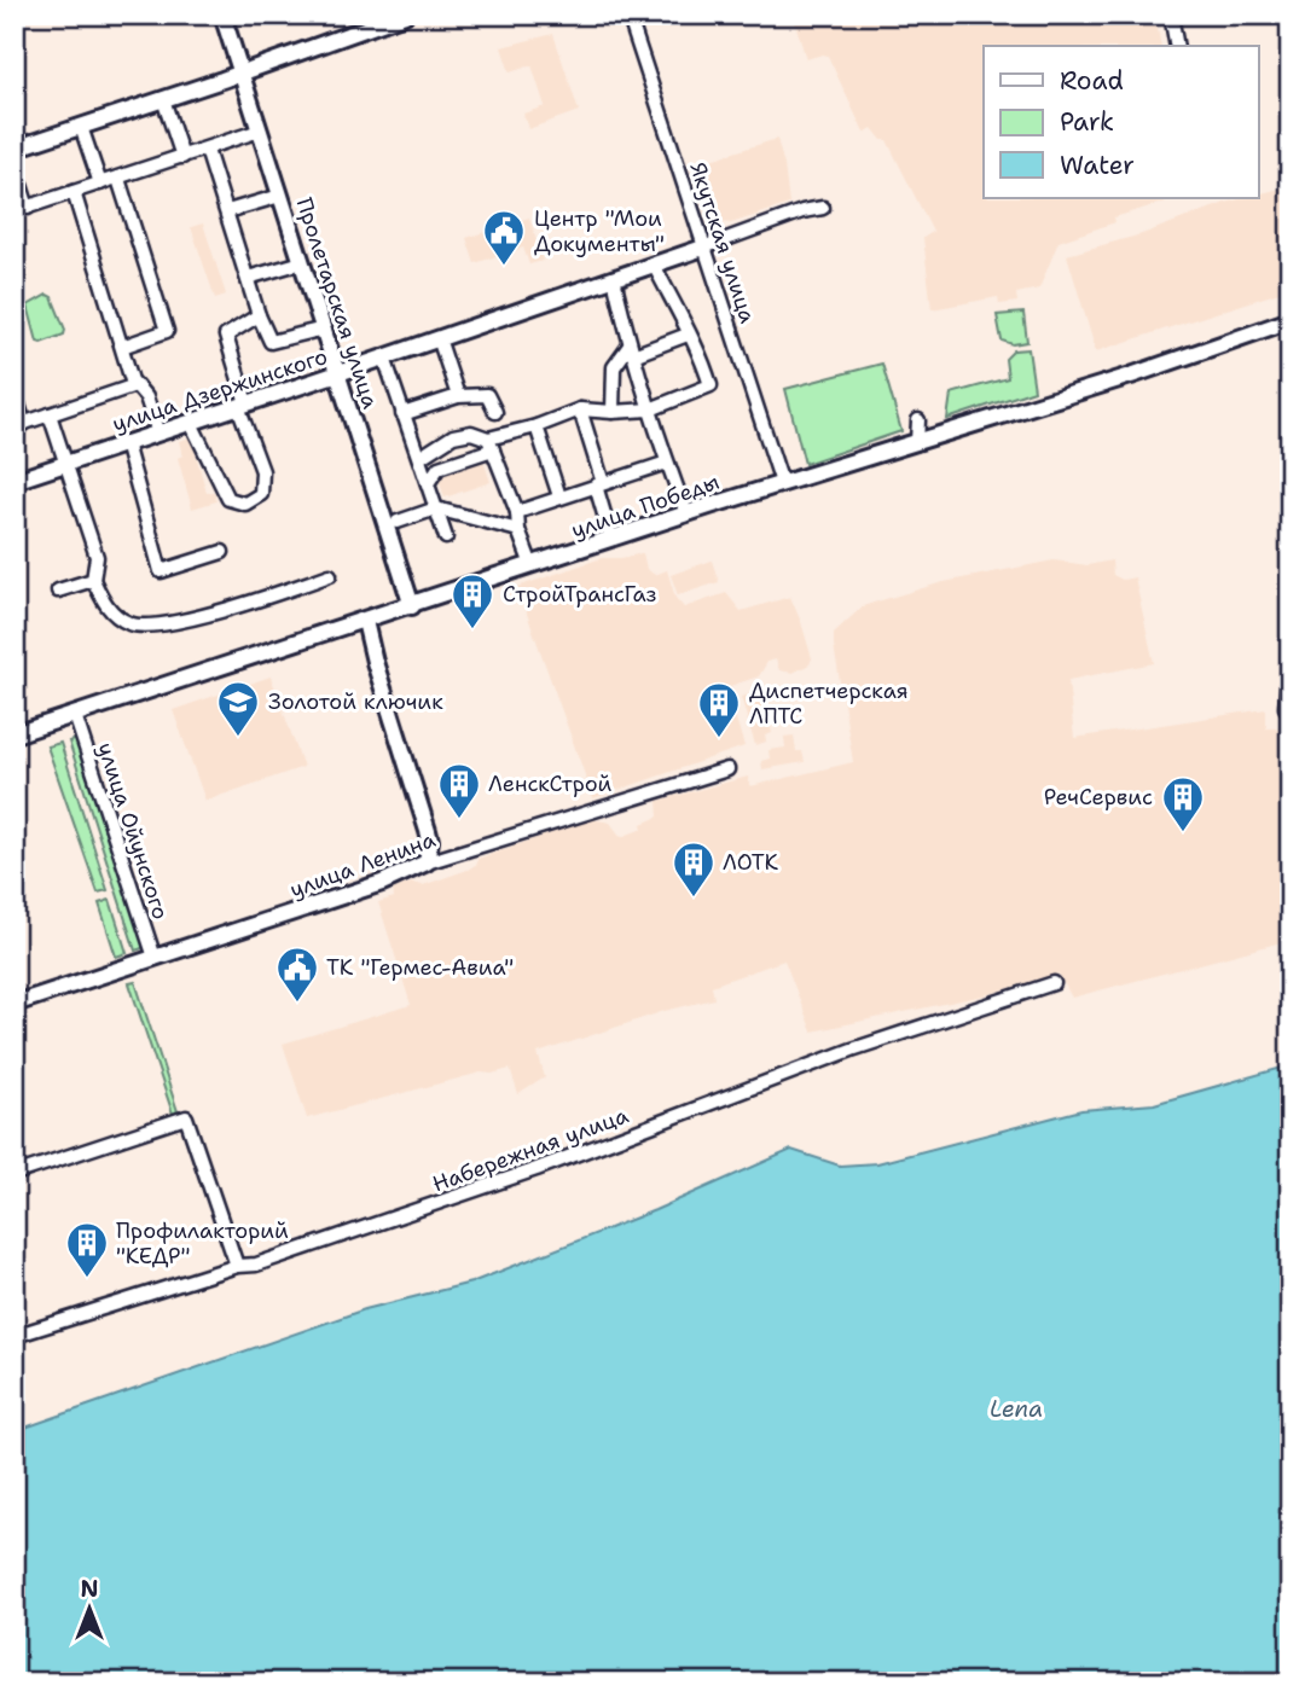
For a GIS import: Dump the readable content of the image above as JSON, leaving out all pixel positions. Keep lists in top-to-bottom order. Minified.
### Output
{"streets":{"main road":["Пролетарская улица","улица Дзержинского","улица Победы","улица Ленина"],"street":["Якутская улица","улица Ойунского","Набережная улица"]},"crossings":[["Якутская улица","улица Дзержинского"],["Якутская улица","улица Победы"],["Пролетарская улица","улица Дзержинского"],["Пролетарская улица","улица Победы"],["улица Победы","улица Ойунского"],["улица Ойунского","улица Ленина"]],"water":["Lena"],"places":{"public building":["Центр \"Мои Документы\"","ТК \"Гермес-Авиа\""],"building":["СтройТрансГаз","Диспетчерская ЛПТС","ЛенскСтрой","РечСервис","ЛОТК","Профилакторий \"КЕДР\""],"school or university":["Золотой ключик"]},"legend":["Road","Park","Water"],"north":"top"}
